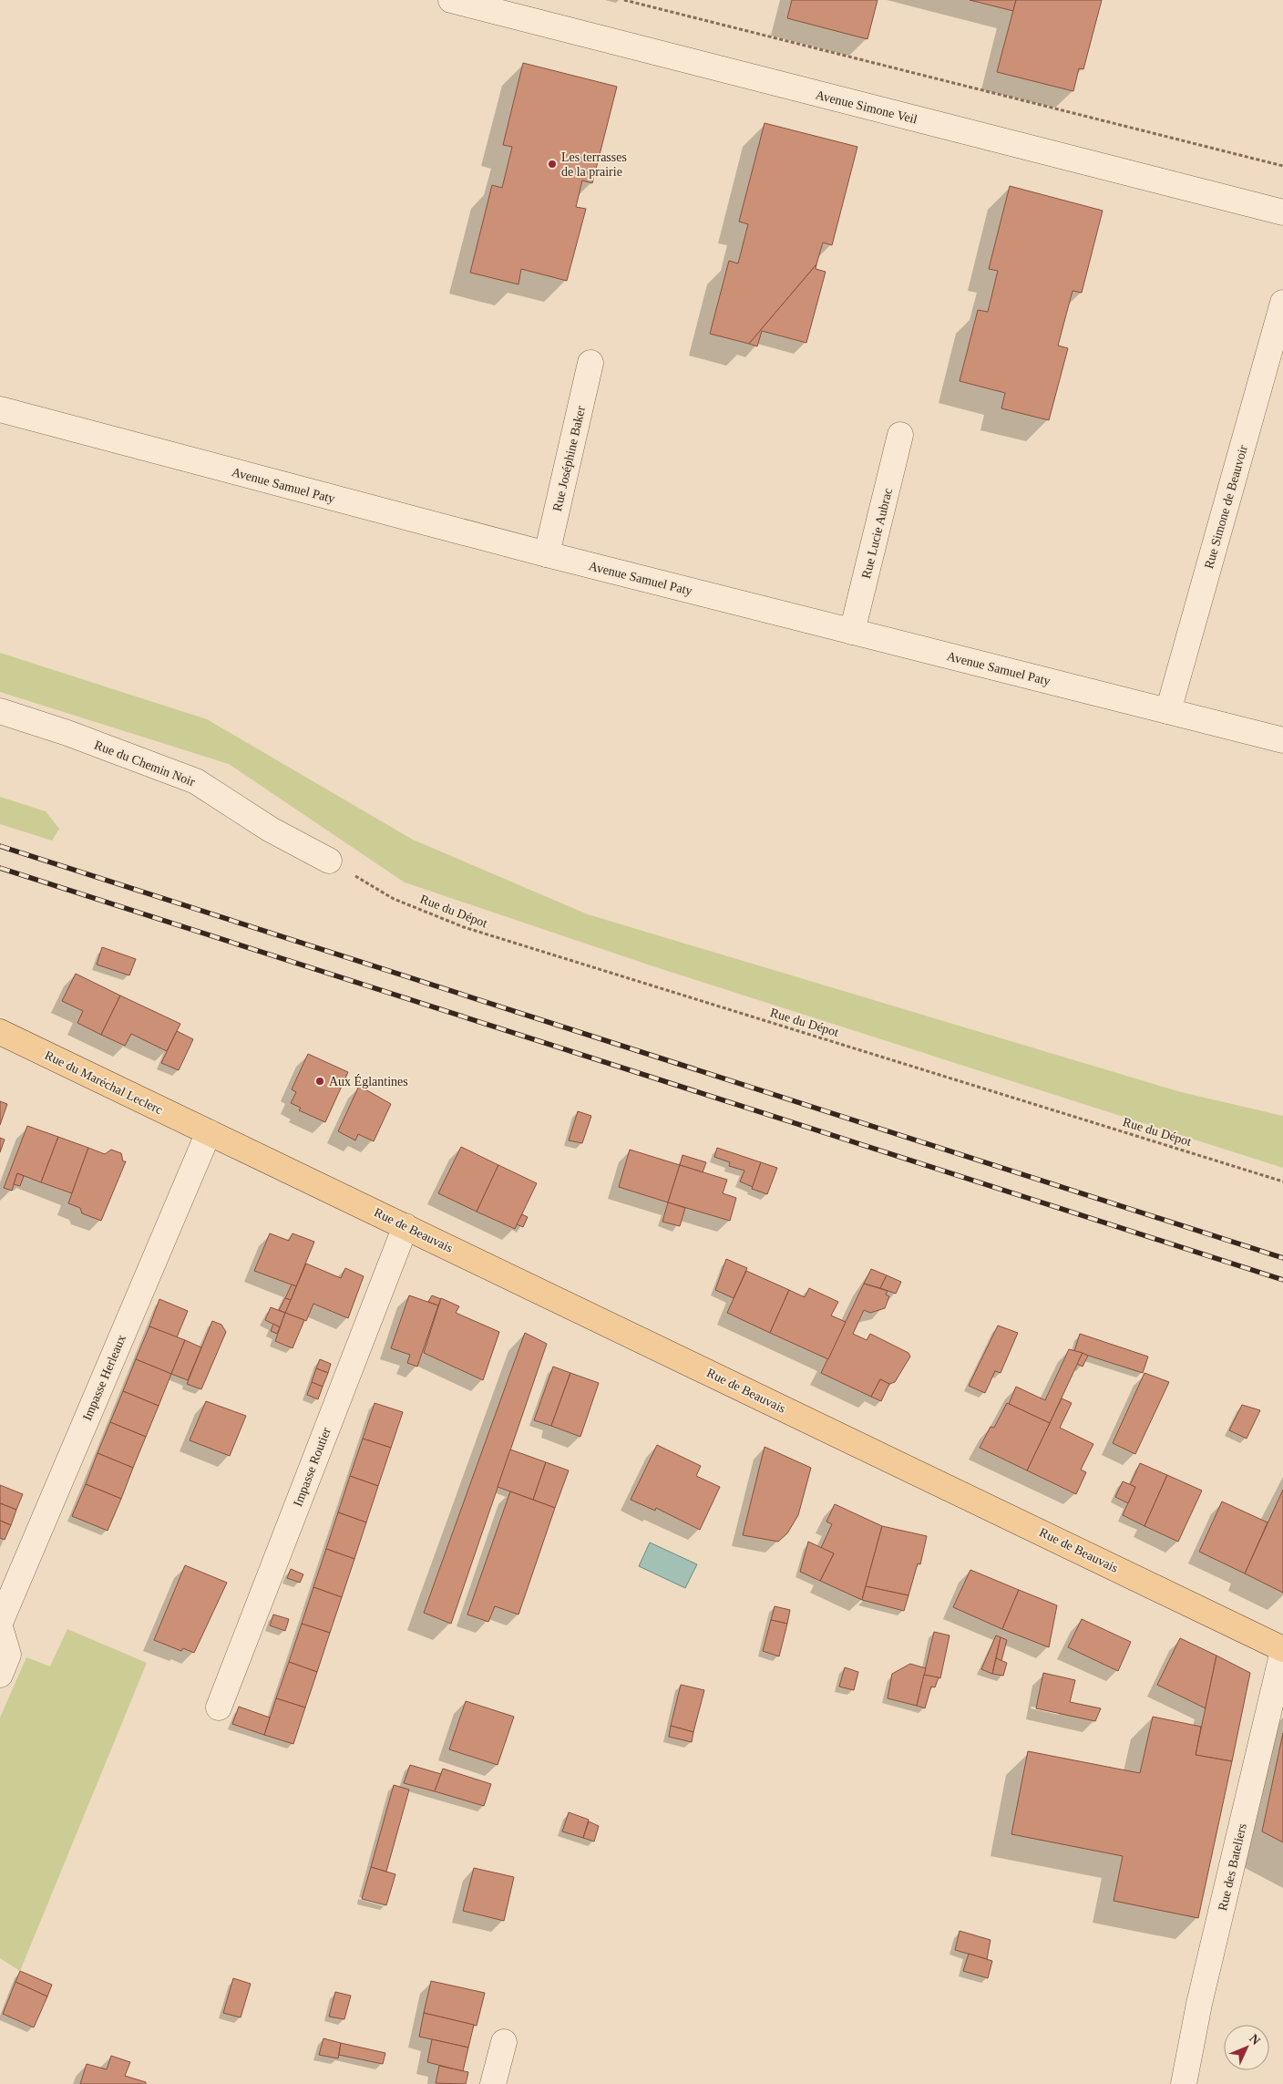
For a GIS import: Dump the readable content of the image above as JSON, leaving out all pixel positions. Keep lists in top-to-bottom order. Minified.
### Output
{"streets":{"main road":["Rue du Maréchal Leclerc","Rue de Beauvais"],"street":["Avenue Simone Veil","Rue Joséphine Baker","Avenue Samuel Paty","Rue Simone de Beauvoir","Rue Lucie Aubrac","Rue du Chemin Noir","Impasse Herleaux","Impasse Routier","Rue des Bateliers"],"path":["Rue du Dépot"]},"crossings":[["Rue Joséphine Baker","Avenue Samuel Paty"],["Avenue Samuel Paty","Rue Simone de Beauvoir"],["Avenue Samuel Paty","Rue Lucie Aubrac"],["Rue du Chemin Noir","Rue du Dépot"],["Rue du Maréchal Leclerc","Rue de Beauvais"],["Rue du Maréchal Leclerc","Impasse Herleaux"],["Rue de Beauvais","Impasse Herleaux"],["Rue de Beauvais","Impasse Routier"],["Rue de Beauvais","Rue des Bateliers"]],"places":["Les terrasses de la prairie","Aux Églantines"],"north":"top right"}
